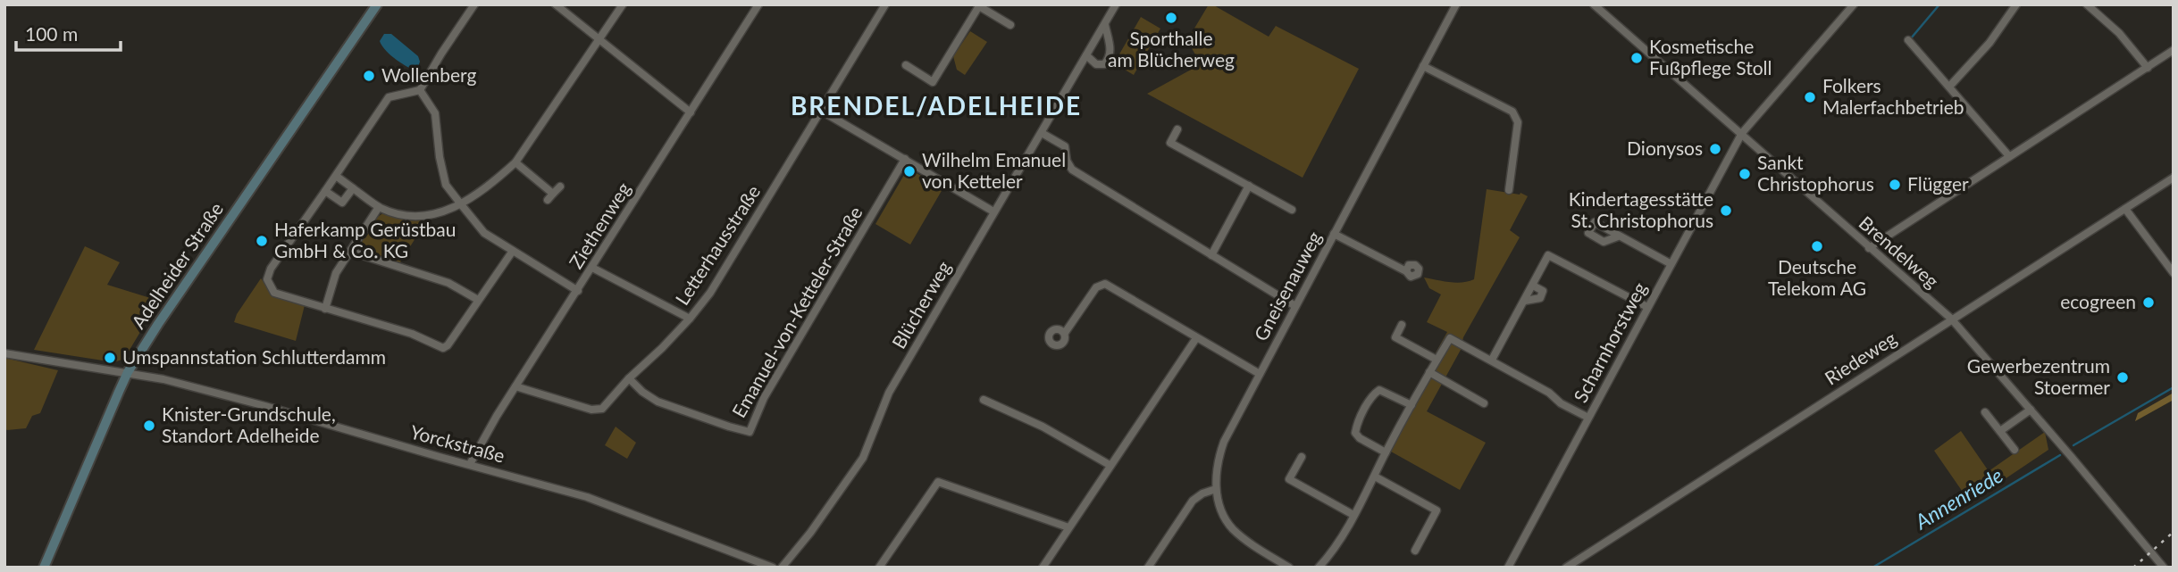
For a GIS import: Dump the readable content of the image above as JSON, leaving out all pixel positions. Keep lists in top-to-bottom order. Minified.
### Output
{"streets":{"main road":["Adelheider Straße"],"street":["Ziethenweg","Letterhausstraße","Brendelweg","Gneisenauweg","Blücherweg","Emanuel-von-Ketteler-Straße","Scharnhorstweg","Riedeweg","Yorckstraße"]},"crossings":[["Ziethenweg","Letterhausstraße"],["Ziethenweg","Yorckstraße"],["Letterhausstraße","Emanuel-von-Ketteler-Straße"],["Brendelweg","Scharnhorstweg"],["Brendelweg","Riedeweg"],["Adelheider Straße","Yorckstraße"]],"districts":["BRENDEL/ADELHEIDE"],"water":["Annenriede"],"places":["Sporthalle am Blücherweg","Kosmetische Fußpflege Stoll","Wollenberg","Folkers Malerfachbetrieb","Dionysos","Wilhelm Emanuel von Ketteler","Sankt Christophorus","Flügger","Kindertagesstätte St. Christophorus","Haferkamp Gerüstbau GmbH & Co. KG","Deutsche Telekom AG","ecogreen","Umspannstation Schlutterdamm","Gewerbezentrum Stoermer","Knister-Grundschule, Standort Adelheide"],"scale_bar":"100 m"}
